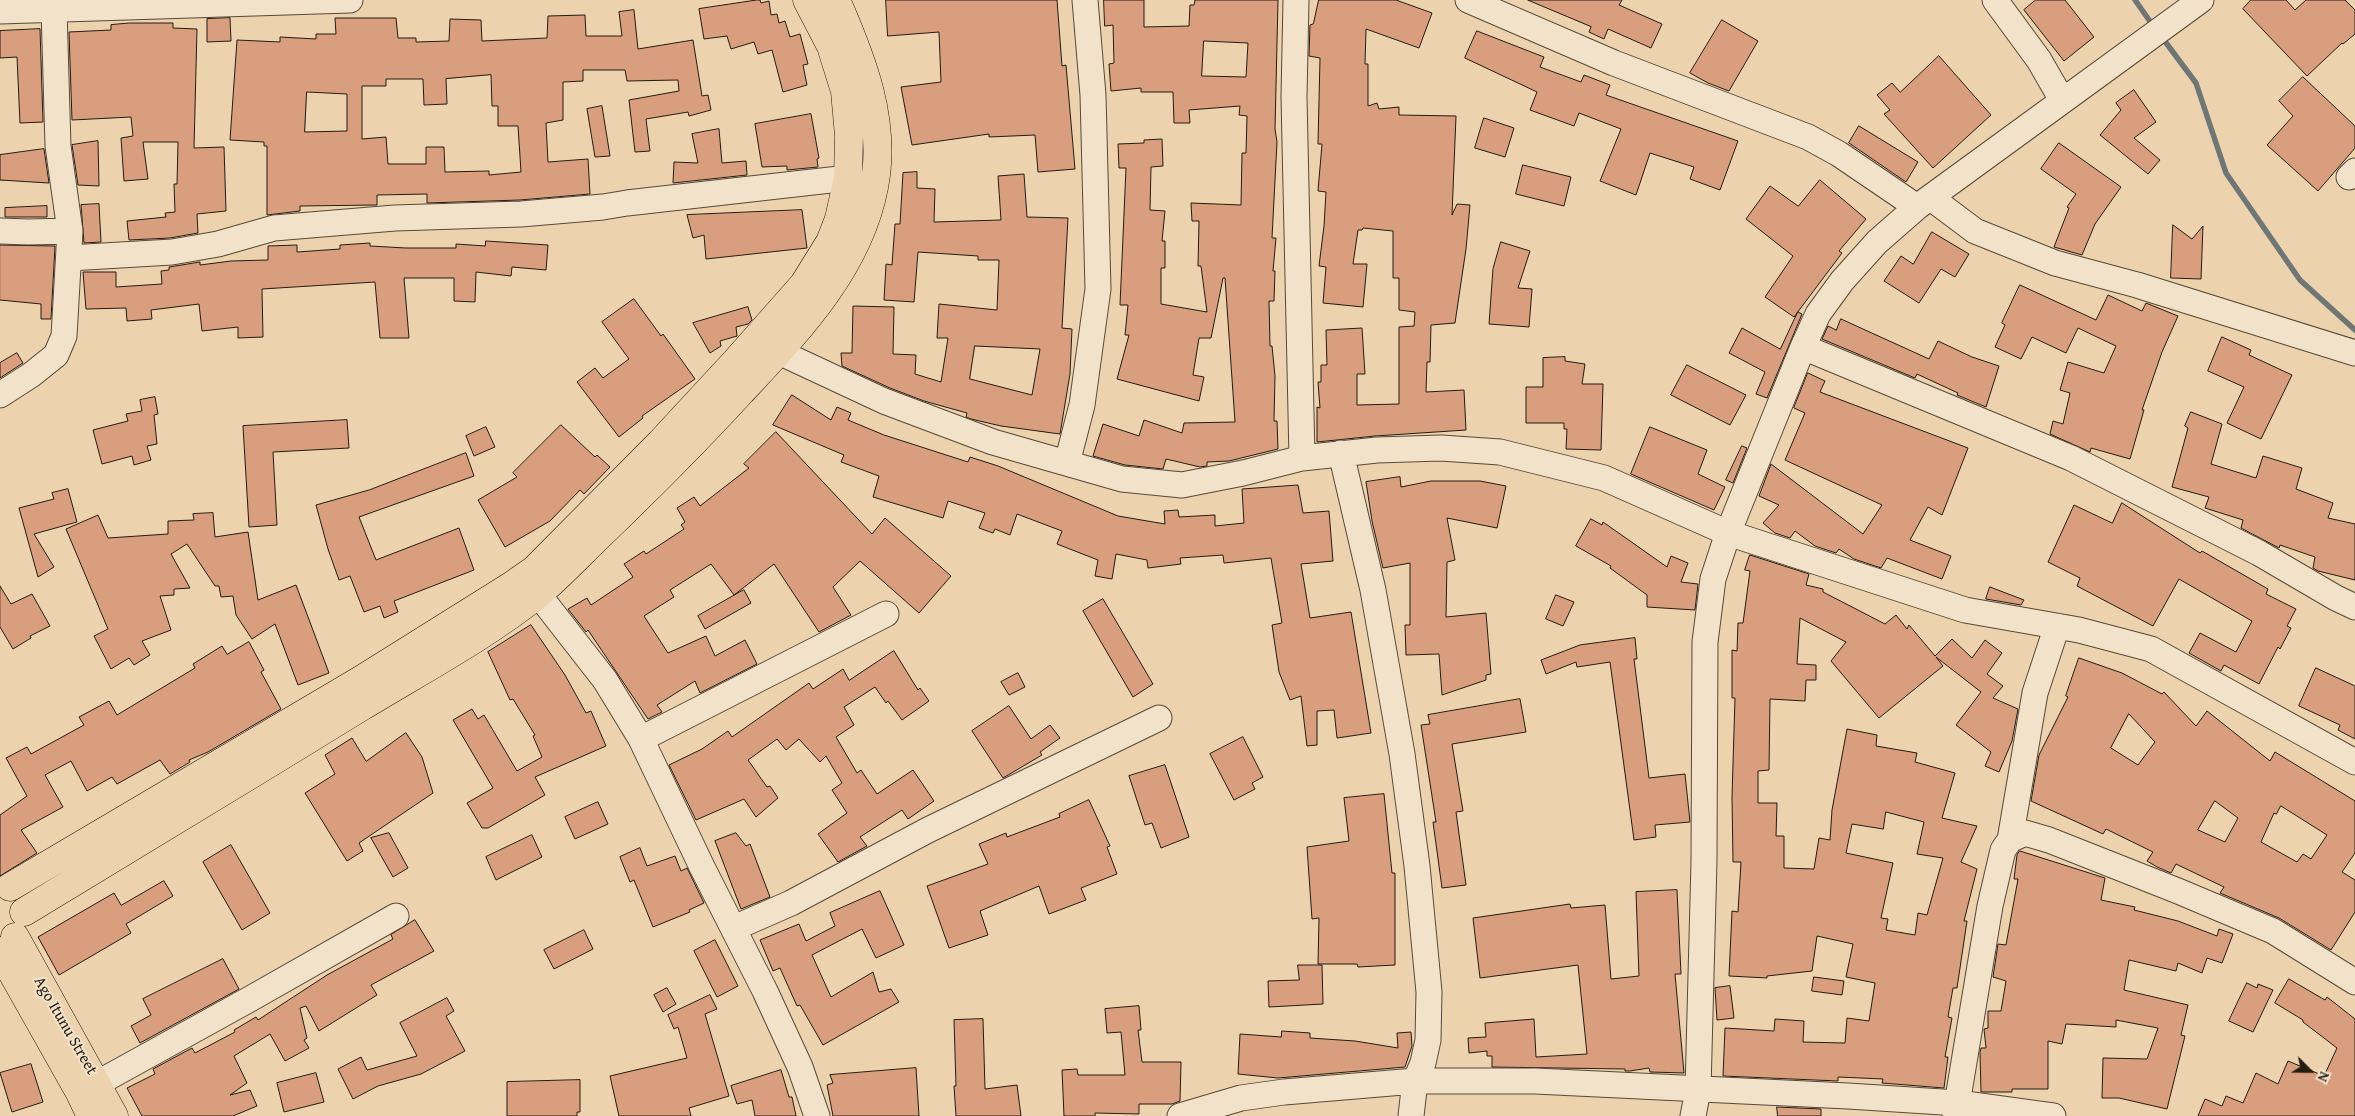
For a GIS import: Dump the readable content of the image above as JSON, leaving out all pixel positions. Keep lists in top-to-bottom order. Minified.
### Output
{"streets":{"main road":["Ago Itunu Street"]},"north":"bottom right"}
